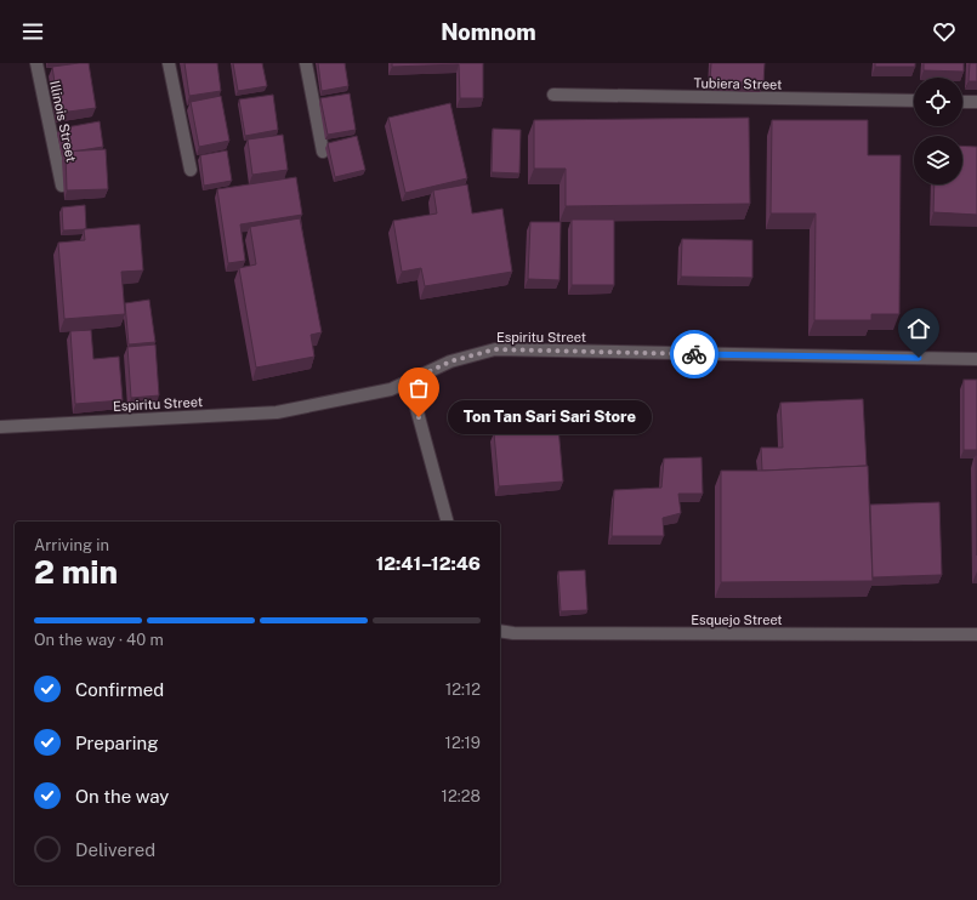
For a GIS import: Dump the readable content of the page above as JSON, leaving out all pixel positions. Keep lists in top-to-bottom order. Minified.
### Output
{"streets":{"street":["Tubiera Street","Illinois Street","Espiritu Street","Esquejo Street"]},"places":["Ton Tan Sari Sari Store"],"page":{"header":"Nomnom","bubble":"Ton Tan Sari Sari Store","heading":["2 min","Arriving in","12:41–12:46"],"bar":"On the way · 40 m","list":[["Confirmed","12:12"],["Preparing","12:19"],["On the way","12:28"],"Delivered"]}}
